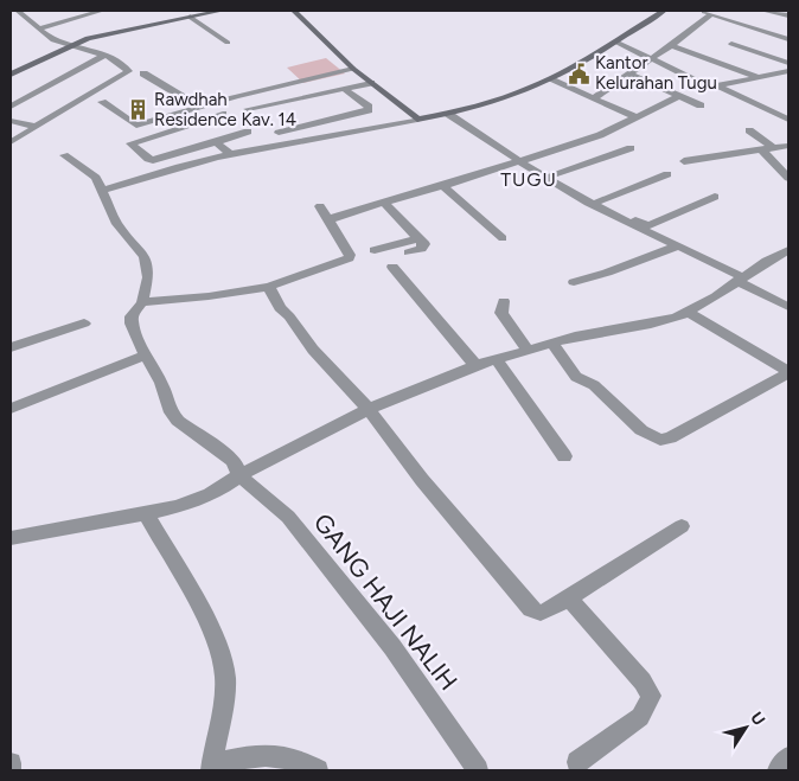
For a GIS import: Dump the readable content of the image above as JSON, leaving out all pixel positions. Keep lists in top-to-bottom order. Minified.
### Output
{"streets":{"street":["GANG HAJI NALIH"]},"districts":["TUGU"],"places":{"public building":["Kantor Kelurahan Tugu"],"building":["Rawdhah Residence Kav. 14"]},"north":"top right"}
